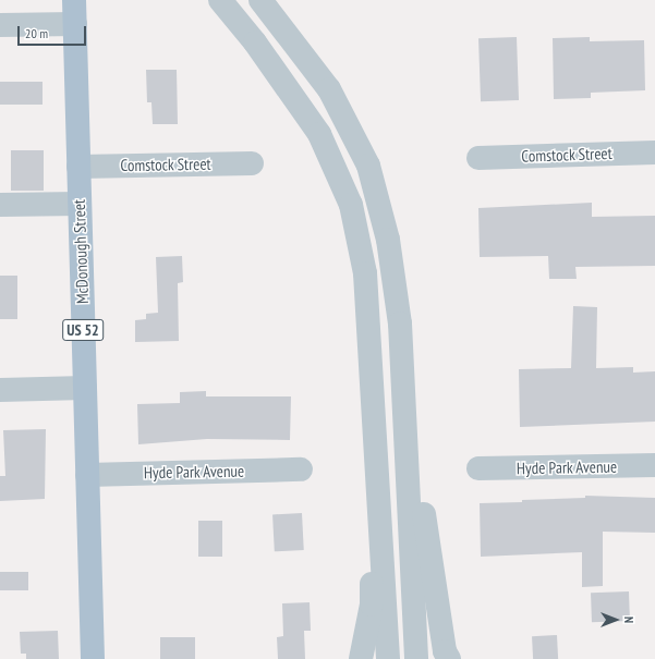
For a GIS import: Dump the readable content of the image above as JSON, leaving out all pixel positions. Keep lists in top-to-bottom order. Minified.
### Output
{"streets":{"main road":["McDonough Street","US 52"],"street":["Comstock Street","Hyde Park Avenue"]},"crossings":[["Comstock Street","McDonough Street"],["McDonough Street","Hyde Park Avenue"]],"scale_bar":"20 m","north":"right"}
